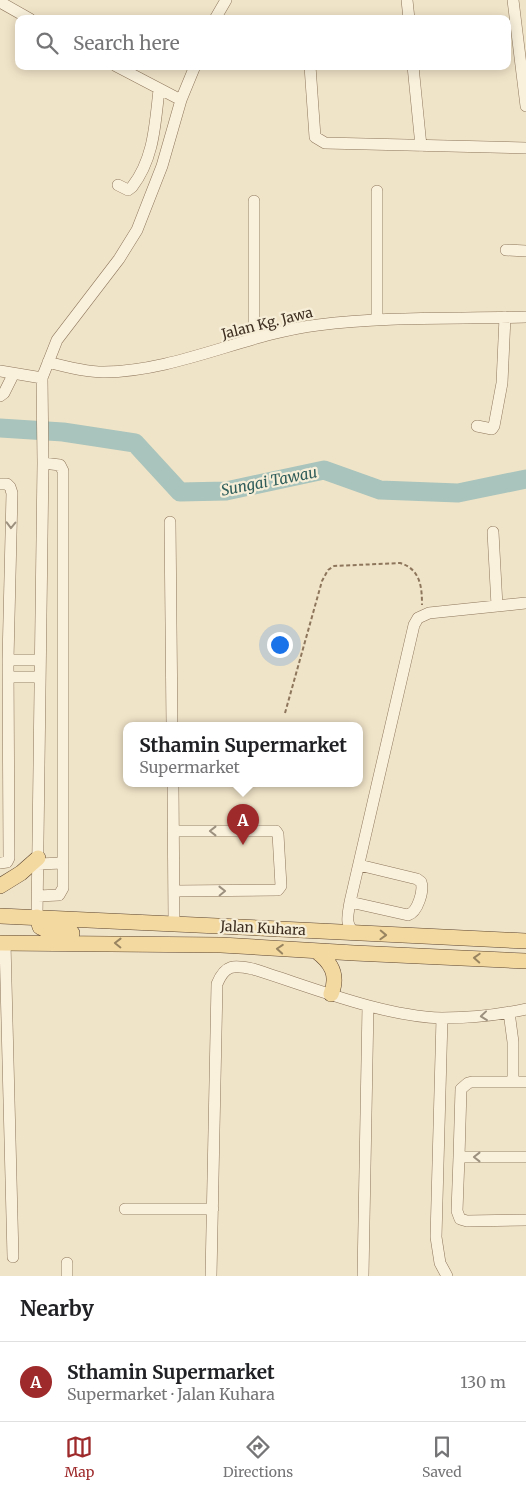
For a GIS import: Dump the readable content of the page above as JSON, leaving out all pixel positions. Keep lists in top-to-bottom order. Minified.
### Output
{"streets":{"main road":["Jalan Kuhara"],"street":["Jalan Kg. Jawa"]},"water":["Sungai Tawau"],"page":{"search":"Search here","popup":["Sthamin Supermarket","Supermarket"],"pins":"A","heading":"Nearby","list":[{"mark":"A","name":"Sthamin Supermarket","note":"Supermarket · Jalan Kuhara","value":"130 m"}],"nav":["Map","Directions","Saved"]}}
